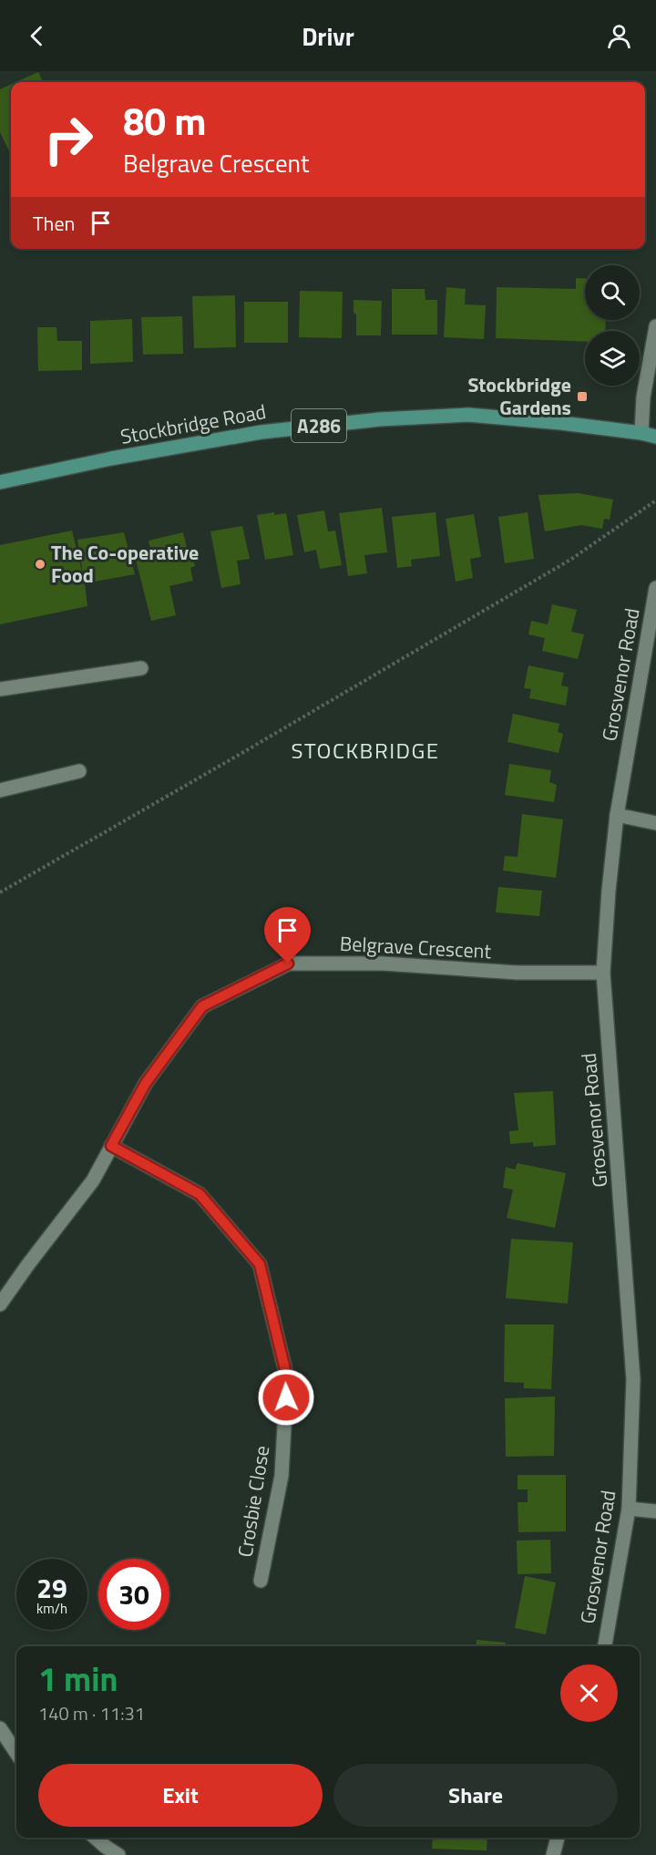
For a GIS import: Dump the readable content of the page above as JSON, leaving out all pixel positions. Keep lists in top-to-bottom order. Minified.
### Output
{"streets":{"main road":["Stockbridge Road","A286"],"street":["Grosvenor Road","Belgrave Crescent","Crosbie Close"]},"crossings":[["Grosvenor Road","Belgrave Crescent"],["Belgrave Crescent","Crosbie Close"]],"districts":["STOCKBRIDGE"],"places":{"transit":["Stockbridge Gardens"],"other":["The Co-operative Food"]},"page":{"header":"Drivr","turn":["80 m","Belgrave Crescent"],"then":"Then","speed":"29 km/h","limit":"30","heading":["1 min","140 m · 11:31"],"buttons":["Exit","Share"]}}
